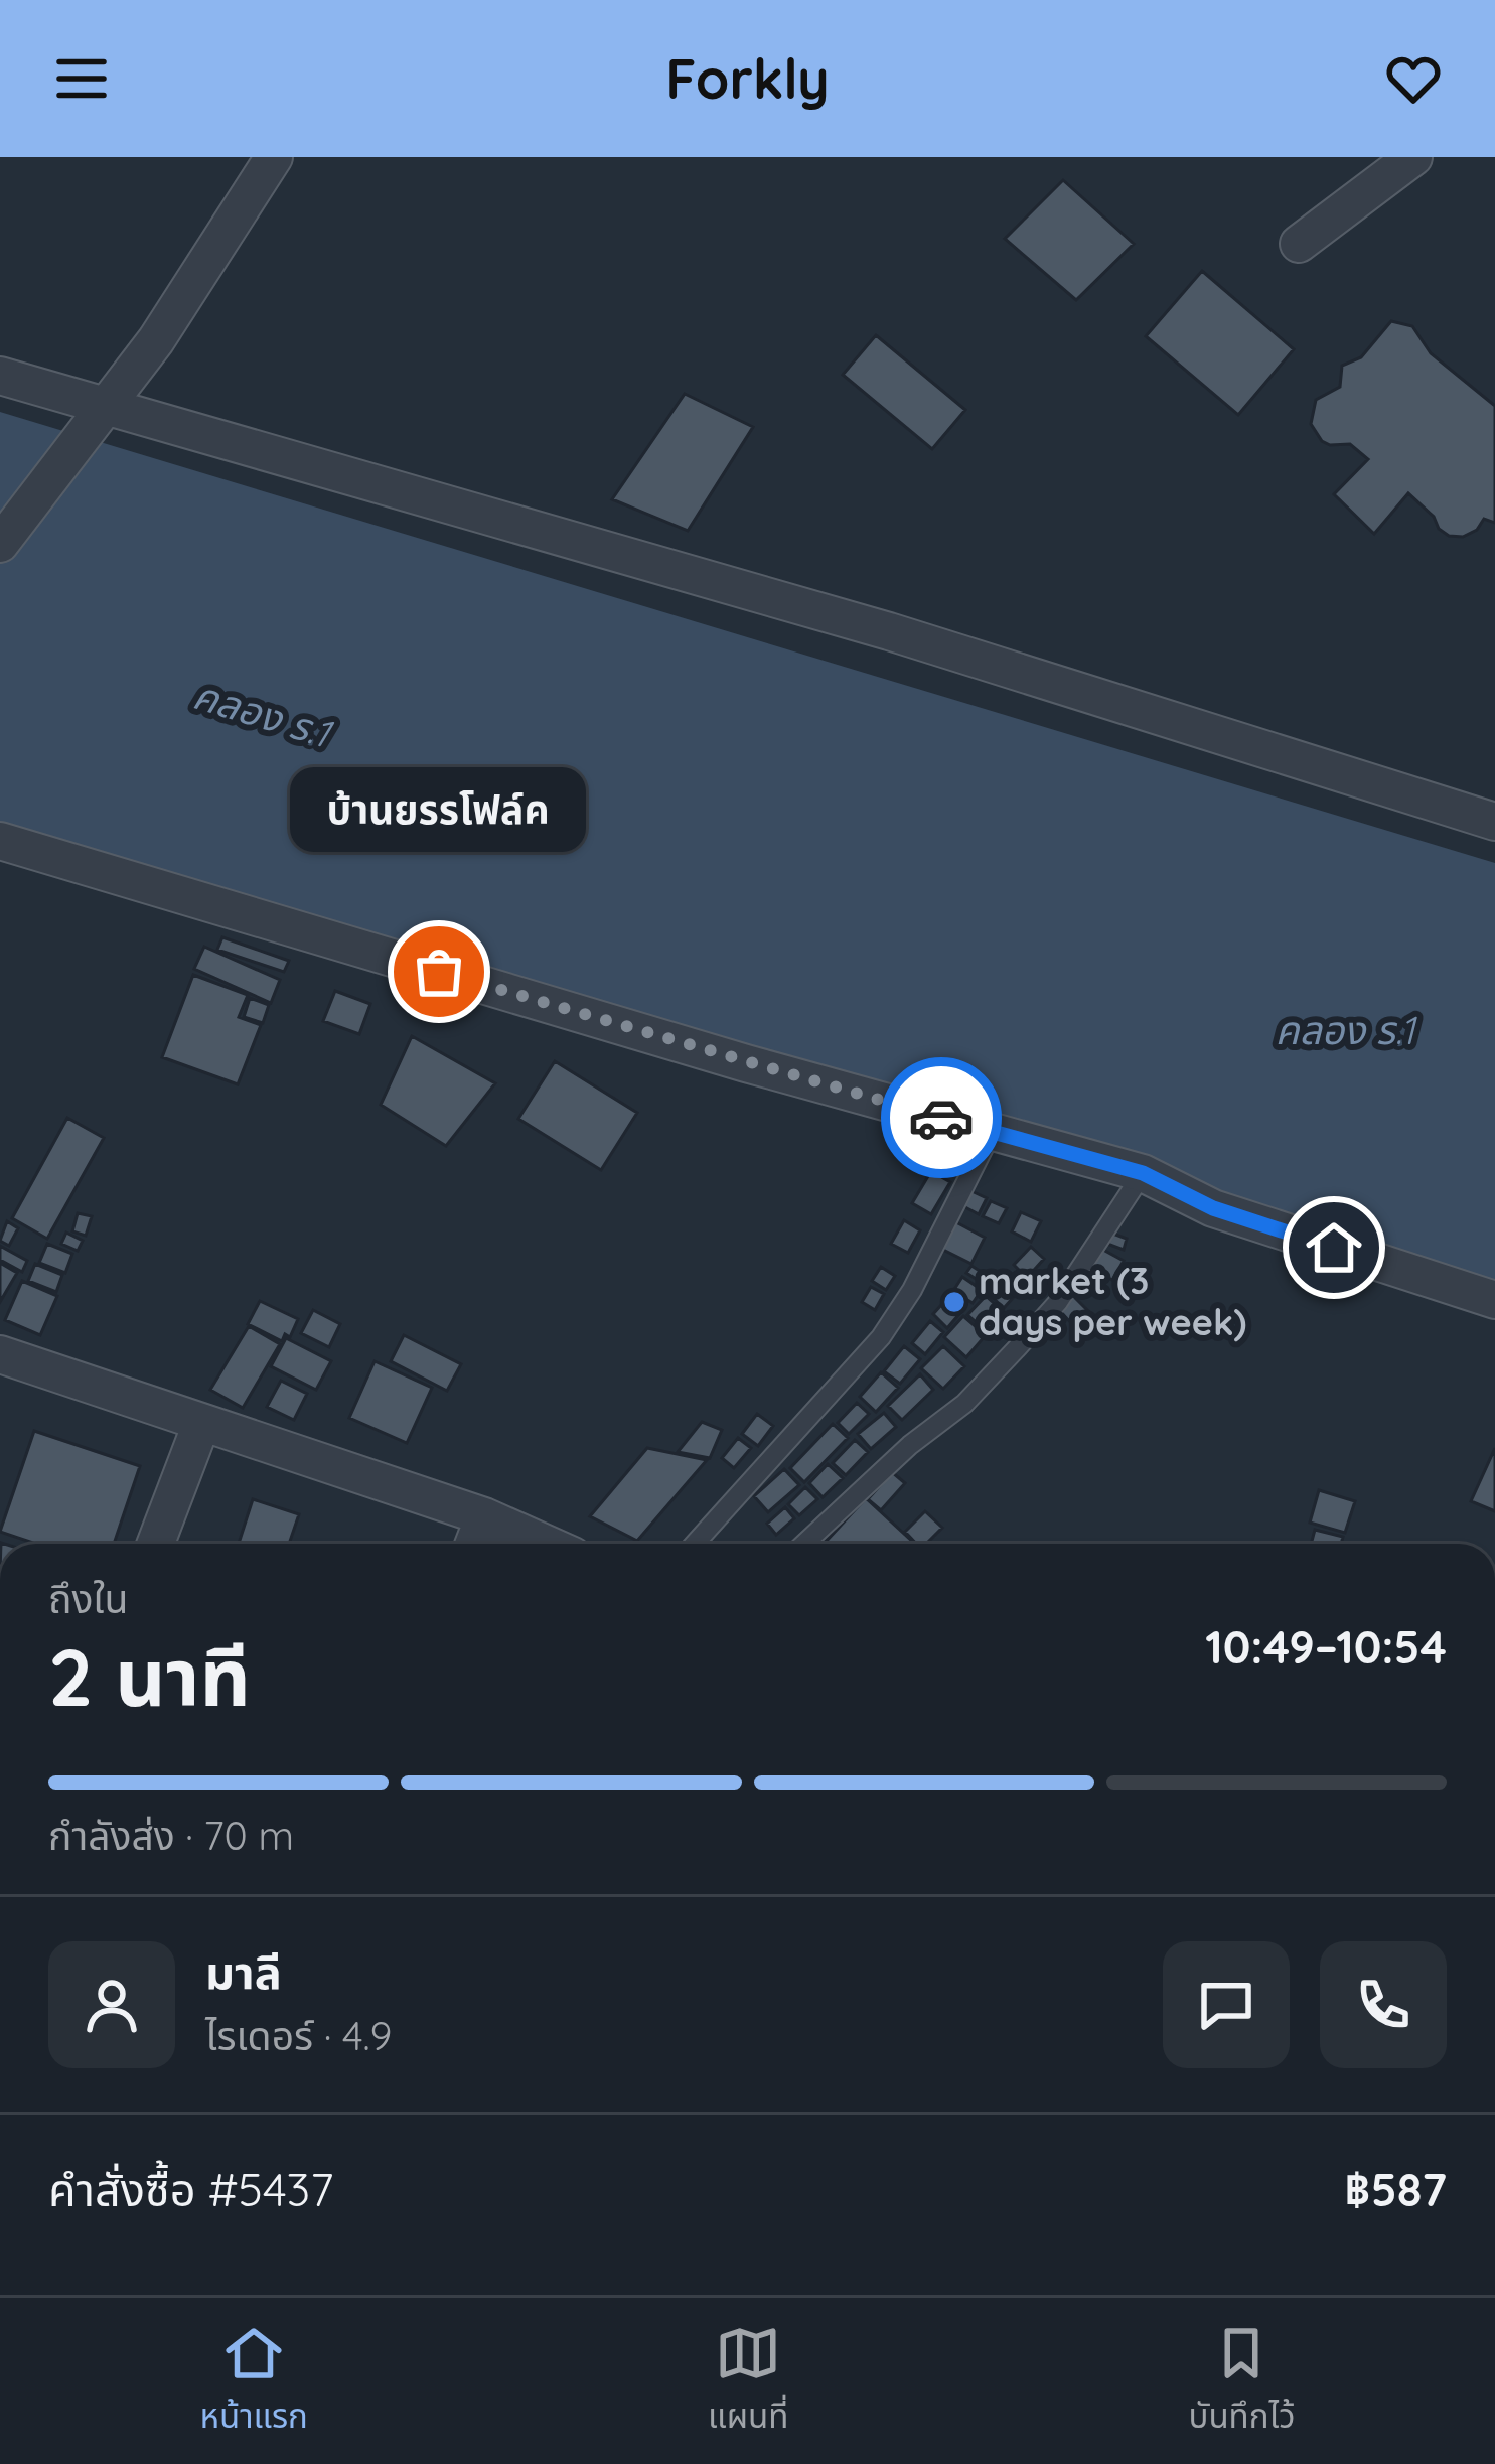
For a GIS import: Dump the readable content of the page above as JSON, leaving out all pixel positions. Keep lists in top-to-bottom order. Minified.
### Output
{"water":["คลอง ร.1"],"places":["บ้านยรรโฟล์ค","market (3 days per week)"],"page":{"header":"Forkly","bubble":"บ้านยรรโฟล์ค","heading":["2 นาที","ถึงใน","10:49–10:54"],"panel":["มาลี","ไรเดอร์ · 4.9","คำสั่งซื้อ #5437","฿587"],"bar":"กำลังส่ง · 70 m","tabs":["หน้าแรก","แผนที่","บันทึกไว้"]}}
